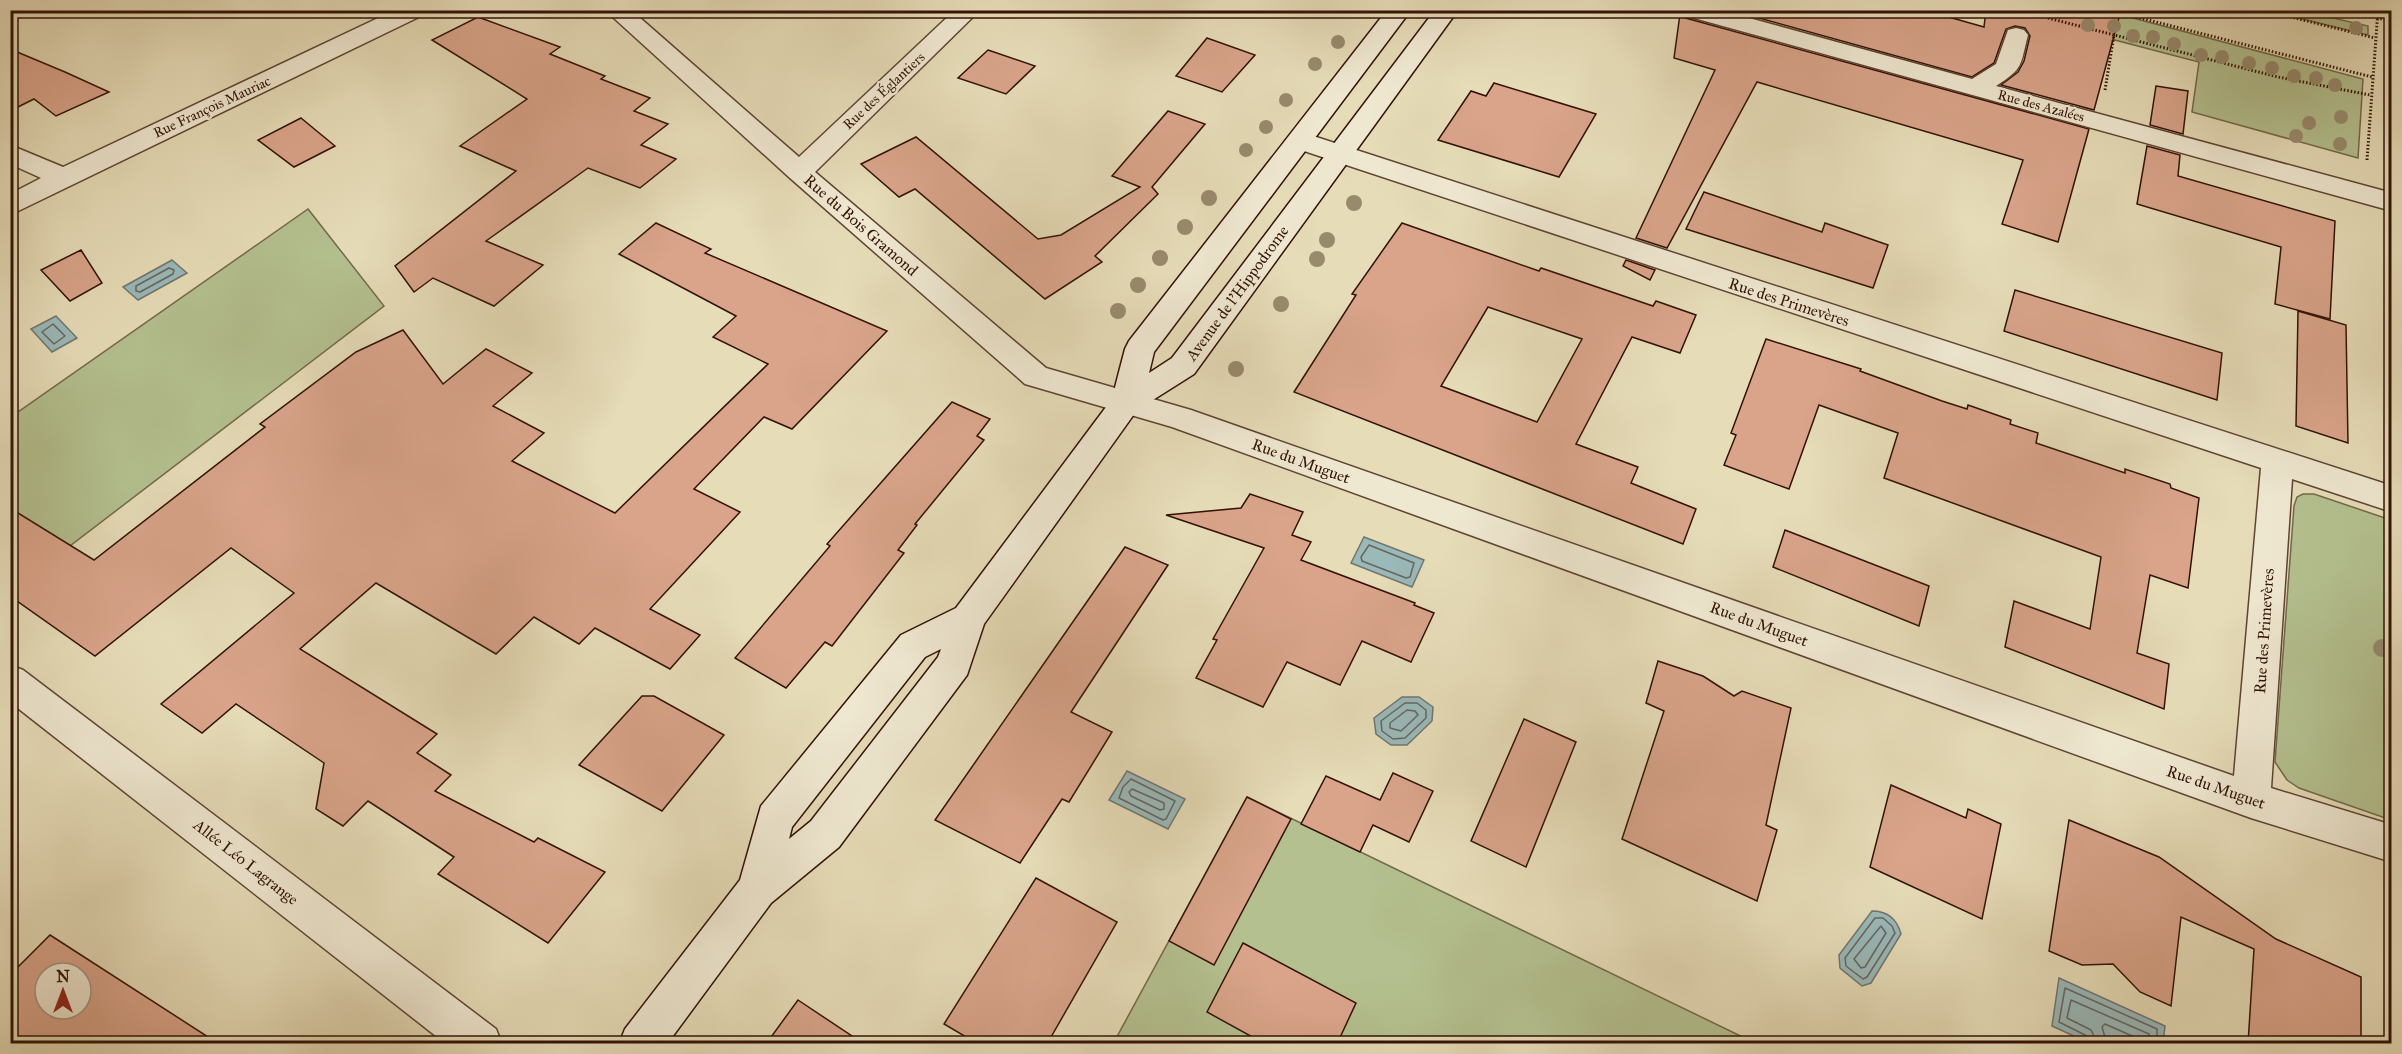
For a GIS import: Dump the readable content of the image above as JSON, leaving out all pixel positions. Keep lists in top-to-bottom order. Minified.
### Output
{"streets":{"street":["Rue des Églantiers","Rue des Azalées","Rue François Mauriac","Rue du Bois Gramond","Avenue de l'Hippodrome","Rue des Primevères","Rue du Muguet","Allée Léo Lagrange"]},"crossings":[["Rue des Églantiers","Rue du Bois Gramond"],["Rue du Bois Gramond","Avenue de l'Hippodrome"],["Rue du Bois Gramond","Rue du Muguet"],["Avenue de l'Hippodrome","Rue des Primevères"],["Avenue de l'Hippodrome","Rue du Muguet"],["Rue des Primevères","Rue du Muguet"]],"north":"top"}
